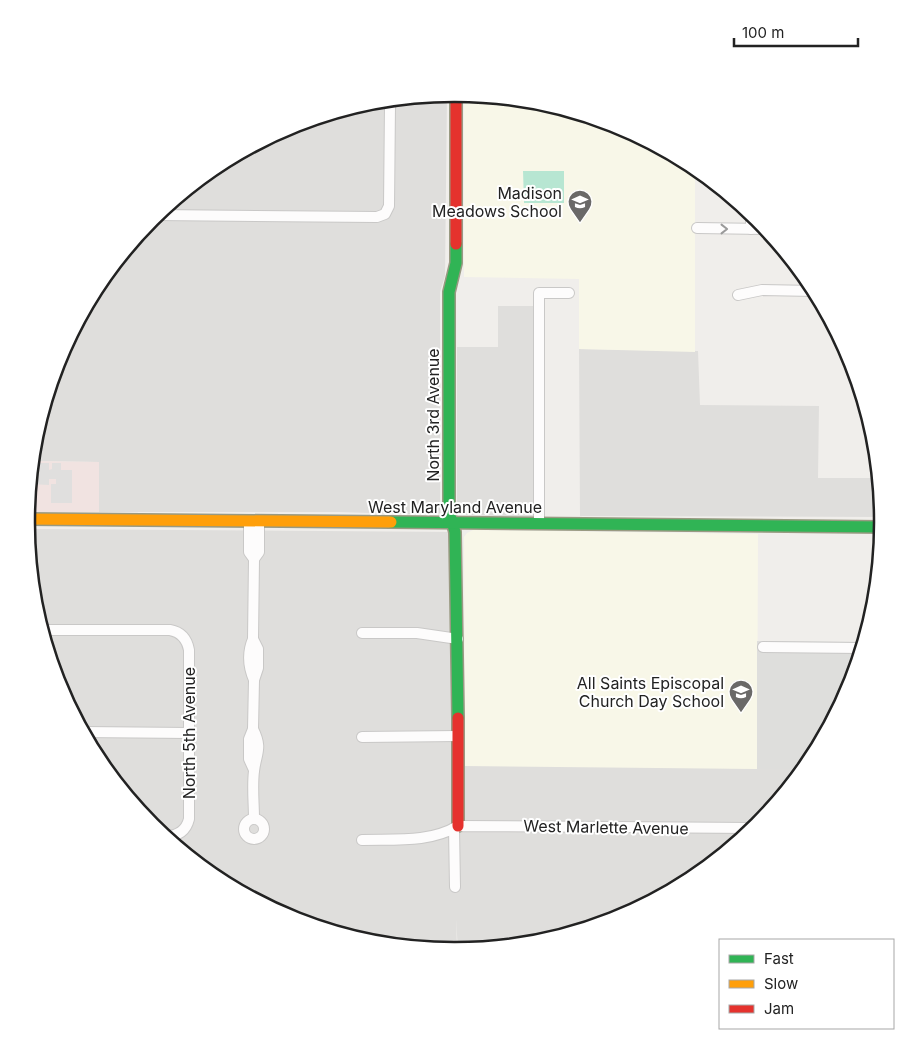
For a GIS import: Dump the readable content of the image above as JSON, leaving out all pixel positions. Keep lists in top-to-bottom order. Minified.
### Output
{"streets":{"street":["North 3rd Avenue","West Maryland Avenue","North 5th Avenue","West Marlette Avenue"]},"crossings":[["North 3rd Avenue","West Maryland Avenue"],["North 3rd Avenue","West Marlette Avenue"]],"places":{"school or university":["Madison Meadows School","All Saints Episcopal Church Day School"]},"legend":["Fast","Slow","Jam"],"scale_bar":"100 m"}
